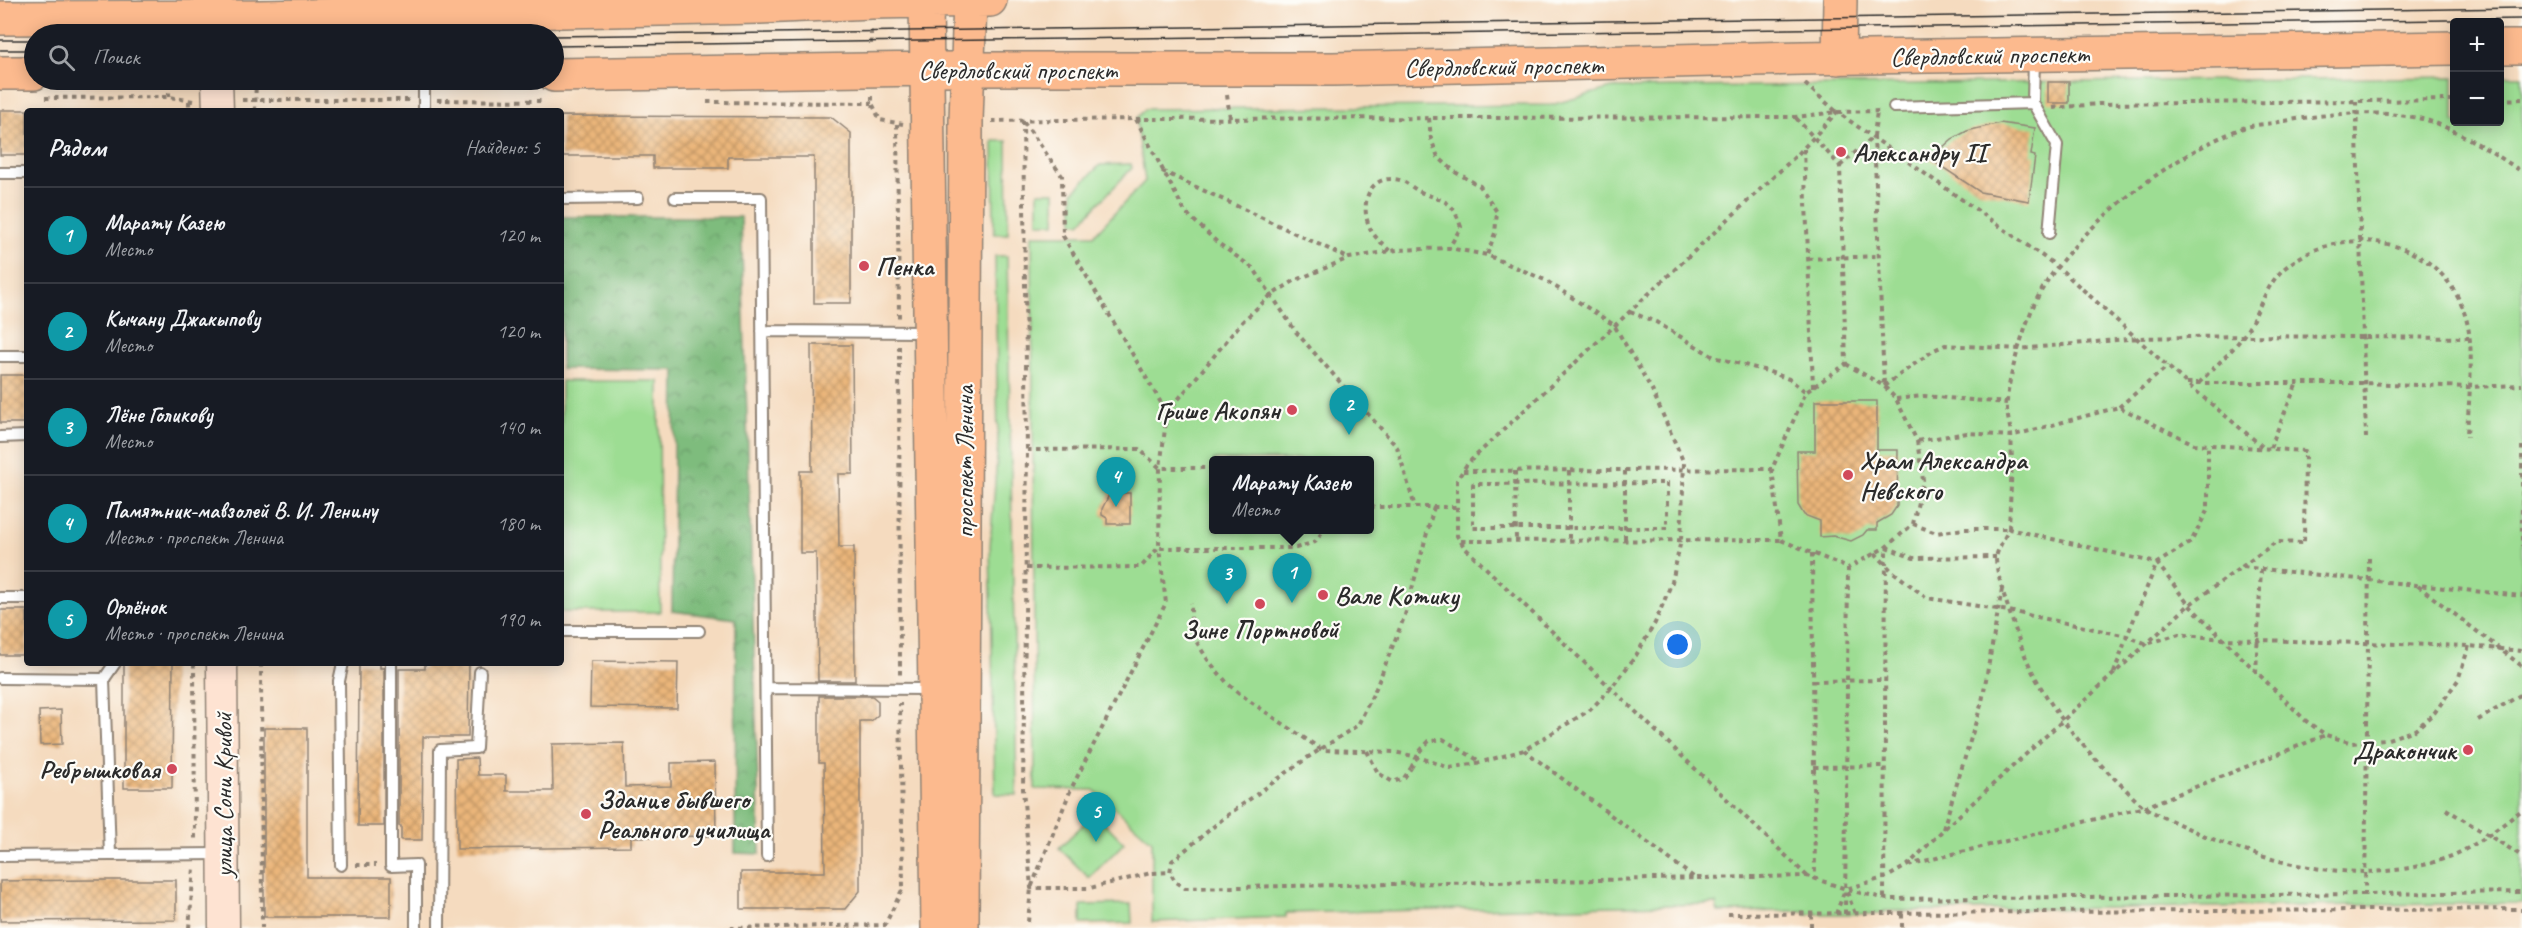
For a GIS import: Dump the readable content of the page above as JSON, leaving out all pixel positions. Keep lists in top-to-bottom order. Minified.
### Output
{"streets":{"main road":["Свердловский проспект","проспект Ленина"],"street":["улица Сони Кривой"]},"crossings":[["Свердловский проспект","проспект Ленина"]],"places":["Александру II","Пенка","Грише Акопян","Храм Александра Невского","Вале Котику","Зине Портновой","Дракончик","Ребрышковая","Здание бывшего Реального училища"],"page":{"map_buttons":["+","−"],"search":"Поиск","heading":["Рядом","Найдено: 5"],"list":[{"mark":"1","name":"Марату Казею","note":"Место","value":"120 m"},{"mark":"2","name":"Кычану Джакыпову","note":"Место","value":"120 m"},{"mark":"3","name":"Лёне Голикову","note":"Место","value":"140 m"},{"mark":"4","name":"Памятник-мавзолей В. И. Ленину","note":"Место · проспект Ленина","value":"180 m"},{"mark":"5","name":"Орлёнок","note":"Место · проспект Ленина","value":"190 m"}],"pins":["2","4","1","3","5"],"popup":["Марату Казею","Место"]}}
